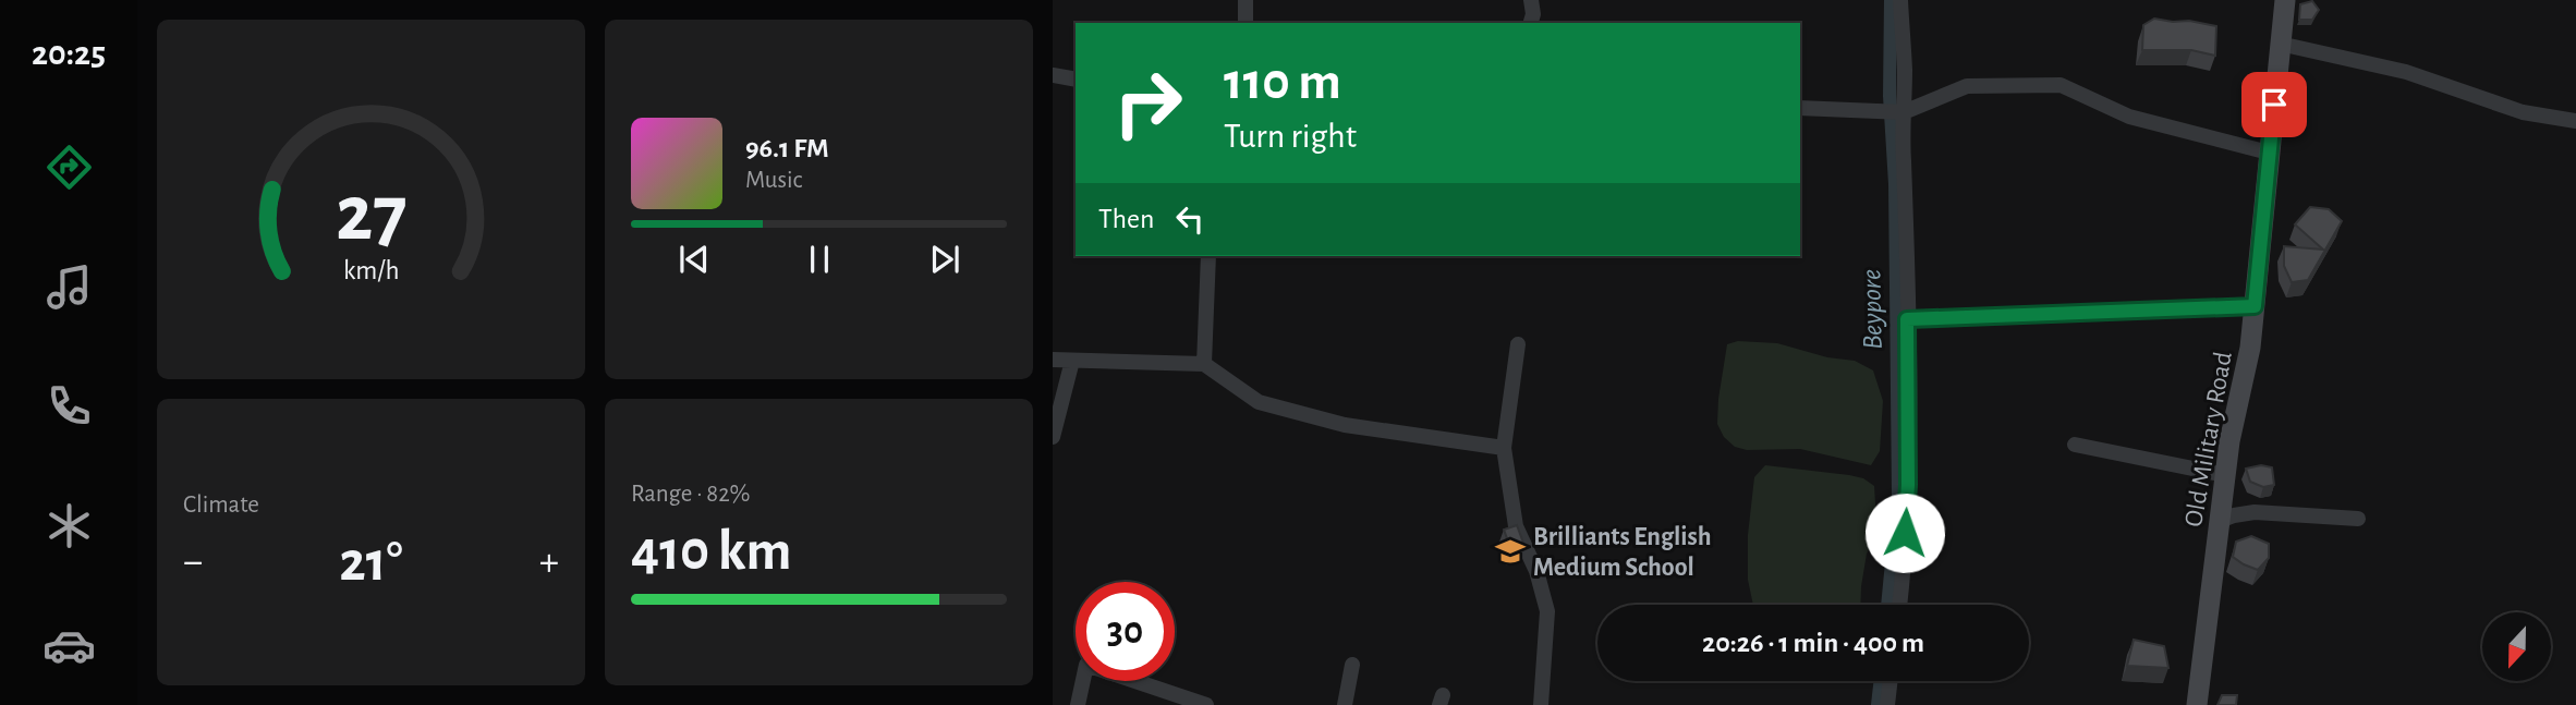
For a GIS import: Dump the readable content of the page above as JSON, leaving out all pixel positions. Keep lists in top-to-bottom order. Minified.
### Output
{"streets":{"main road":["Old Military Road"]},"water":["Beypore"],"places":{"school or university":["Brilliants English Medium School"]},"north":"bottom","page":{"tabs":"20:25","turn":["110 m","Turn right"],"song":["96.1 FM","Music"],"then":"Then","tile":["Climate",["Range · 82%","410 km"]],"heat":["−","21°","+"],"limit":"30","trip":"20:26 · 1 min · 400 m","gauge":["27","km/h"]}}
